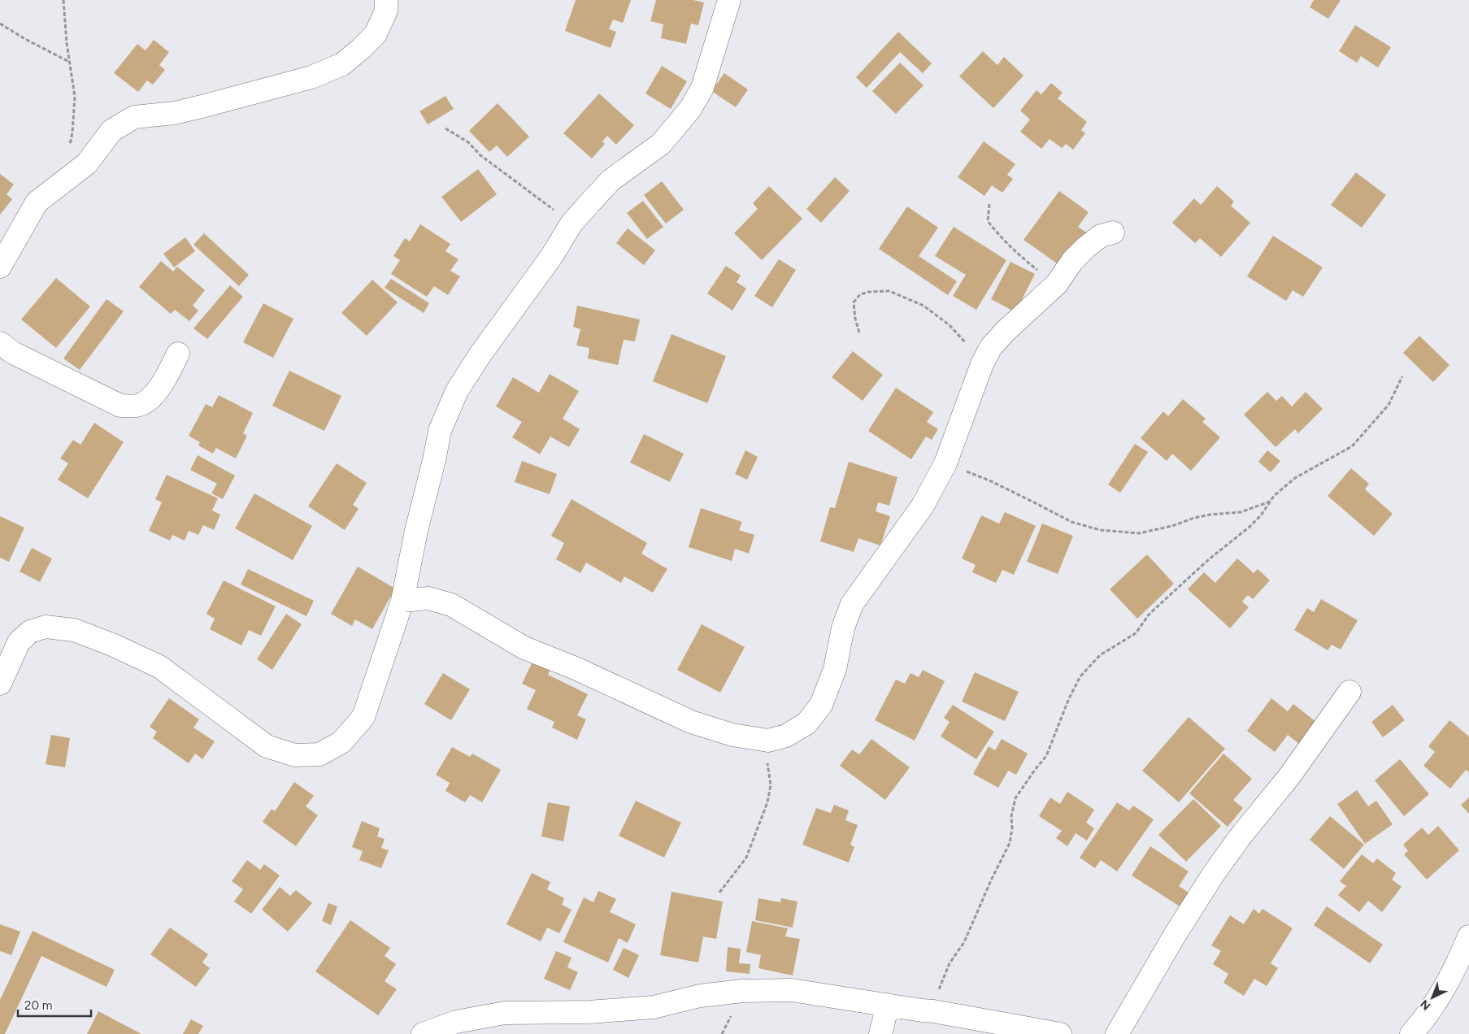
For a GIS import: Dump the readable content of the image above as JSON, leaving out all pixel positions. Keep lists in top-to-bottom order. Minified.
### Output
{"scale_bar":"20 m","north":"bottom left"}
